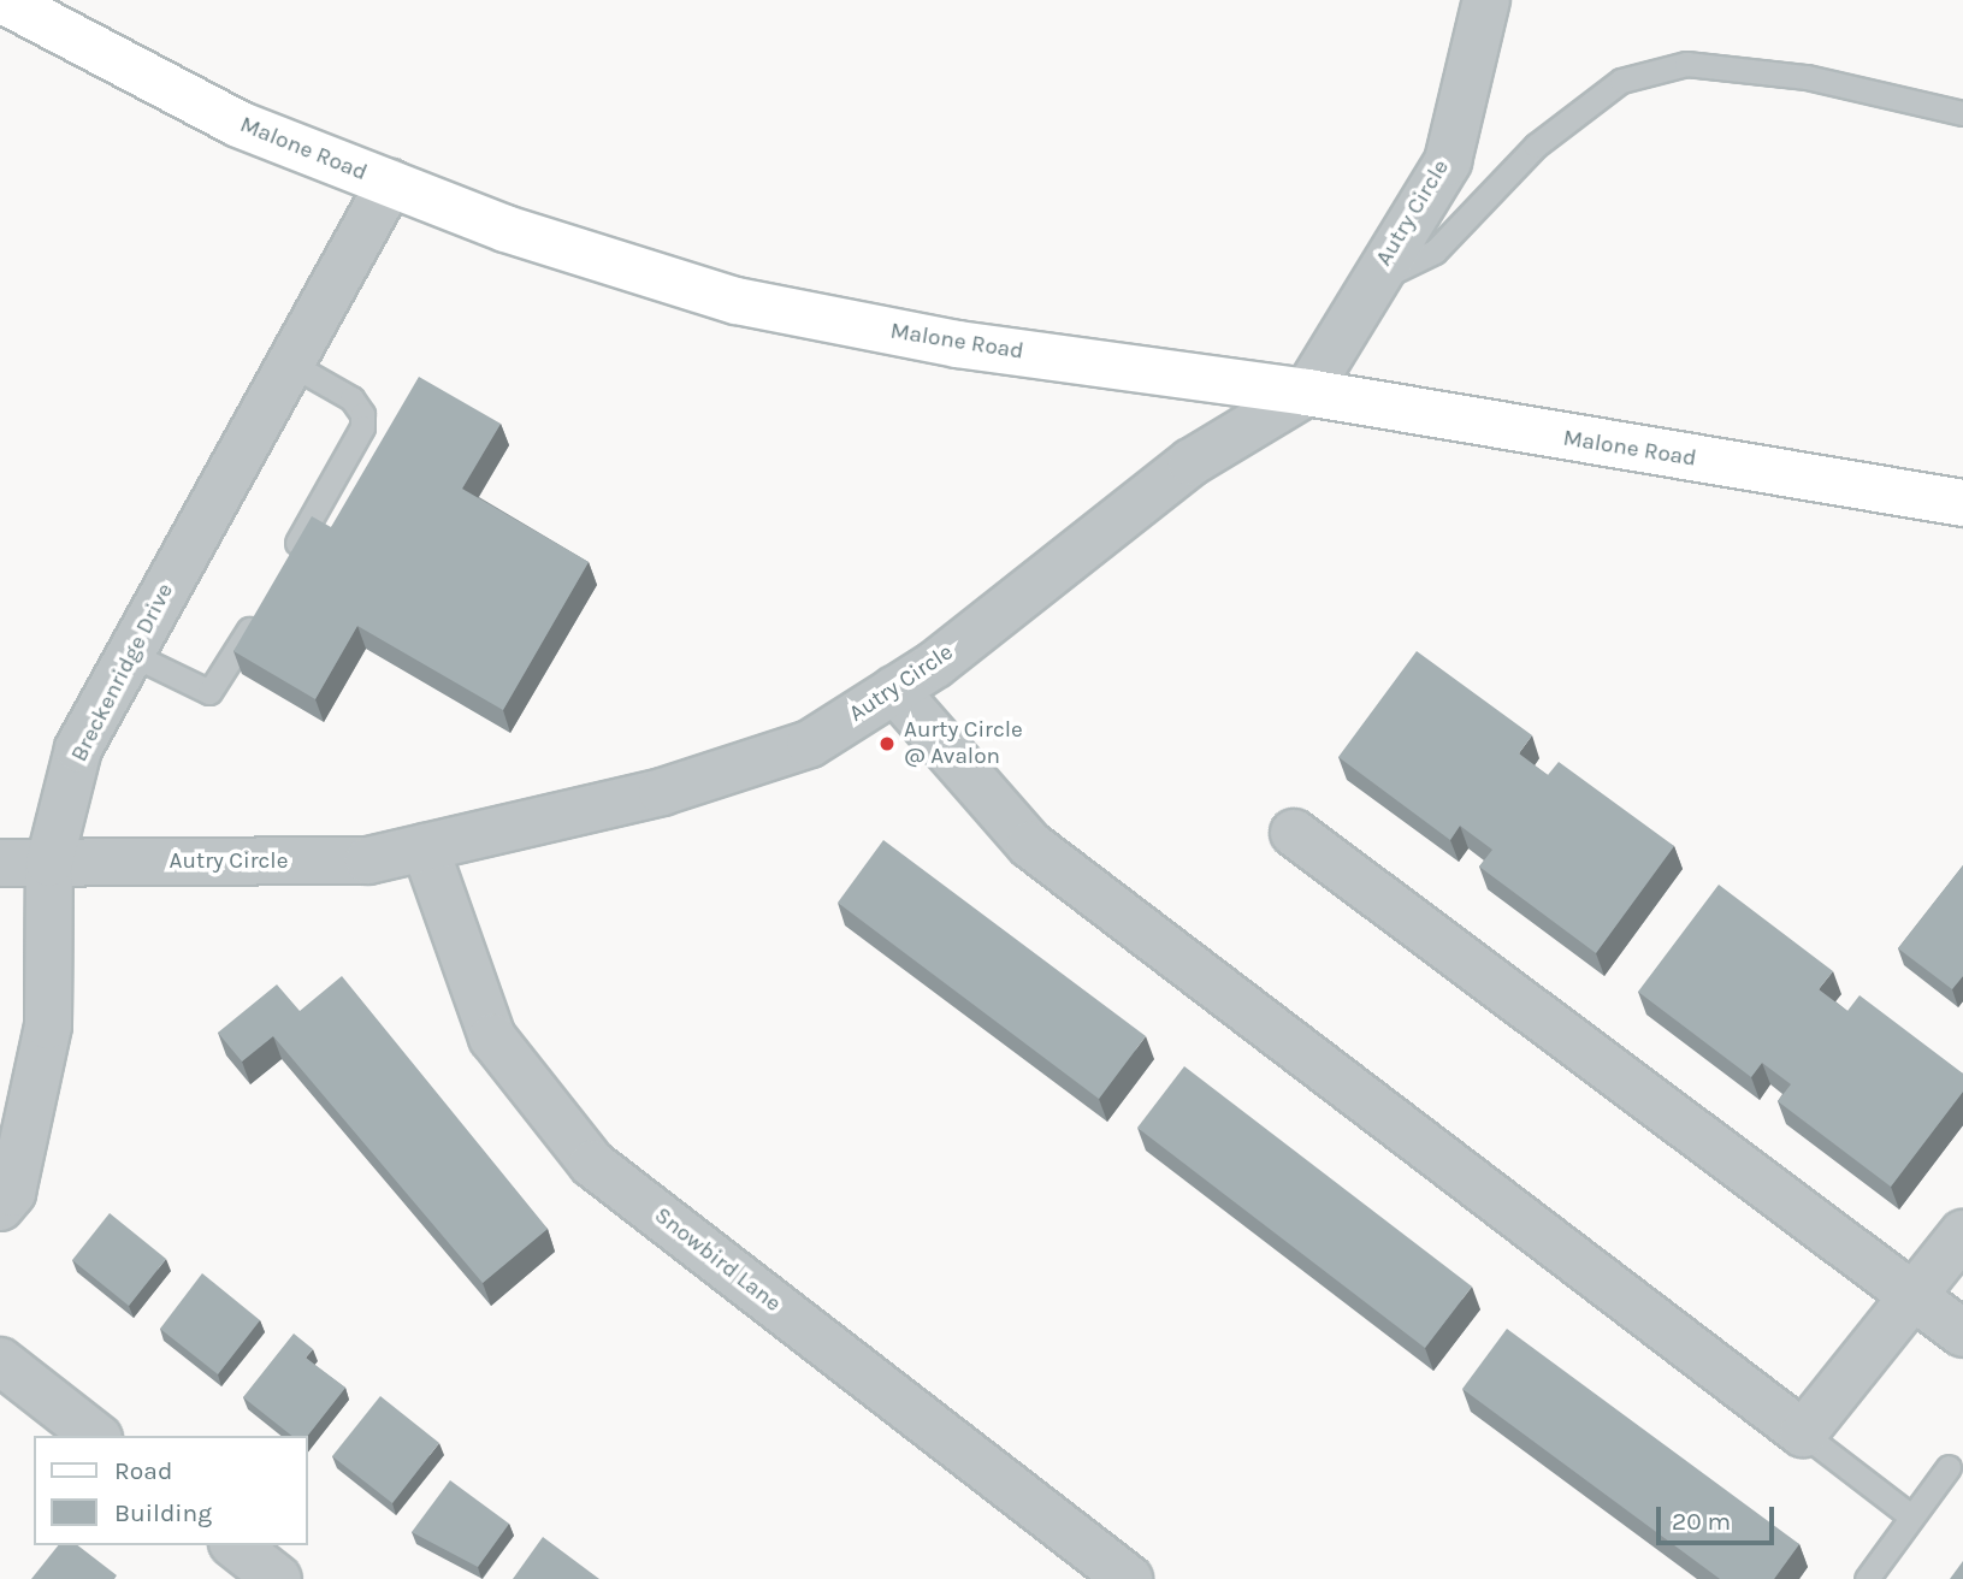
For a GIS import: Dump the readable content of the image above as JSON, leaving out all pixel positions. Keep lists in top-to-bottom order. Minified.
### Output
{"streets":{"street":["Malone Road","Autry Circle","Breckenridge Drive","Snowbird Lane"]},"crossings":[["Malone Road","Autry Circle"],["Malone Road","Breckenridge Drive"],["Autry Circle","Breckenridge Drive"],["Autry Circle","Snowbird Lane"]],"places":["Aurty Circle @ Avalon"],"legend":["Road","Building"],"scale_bar":"20 m"}
